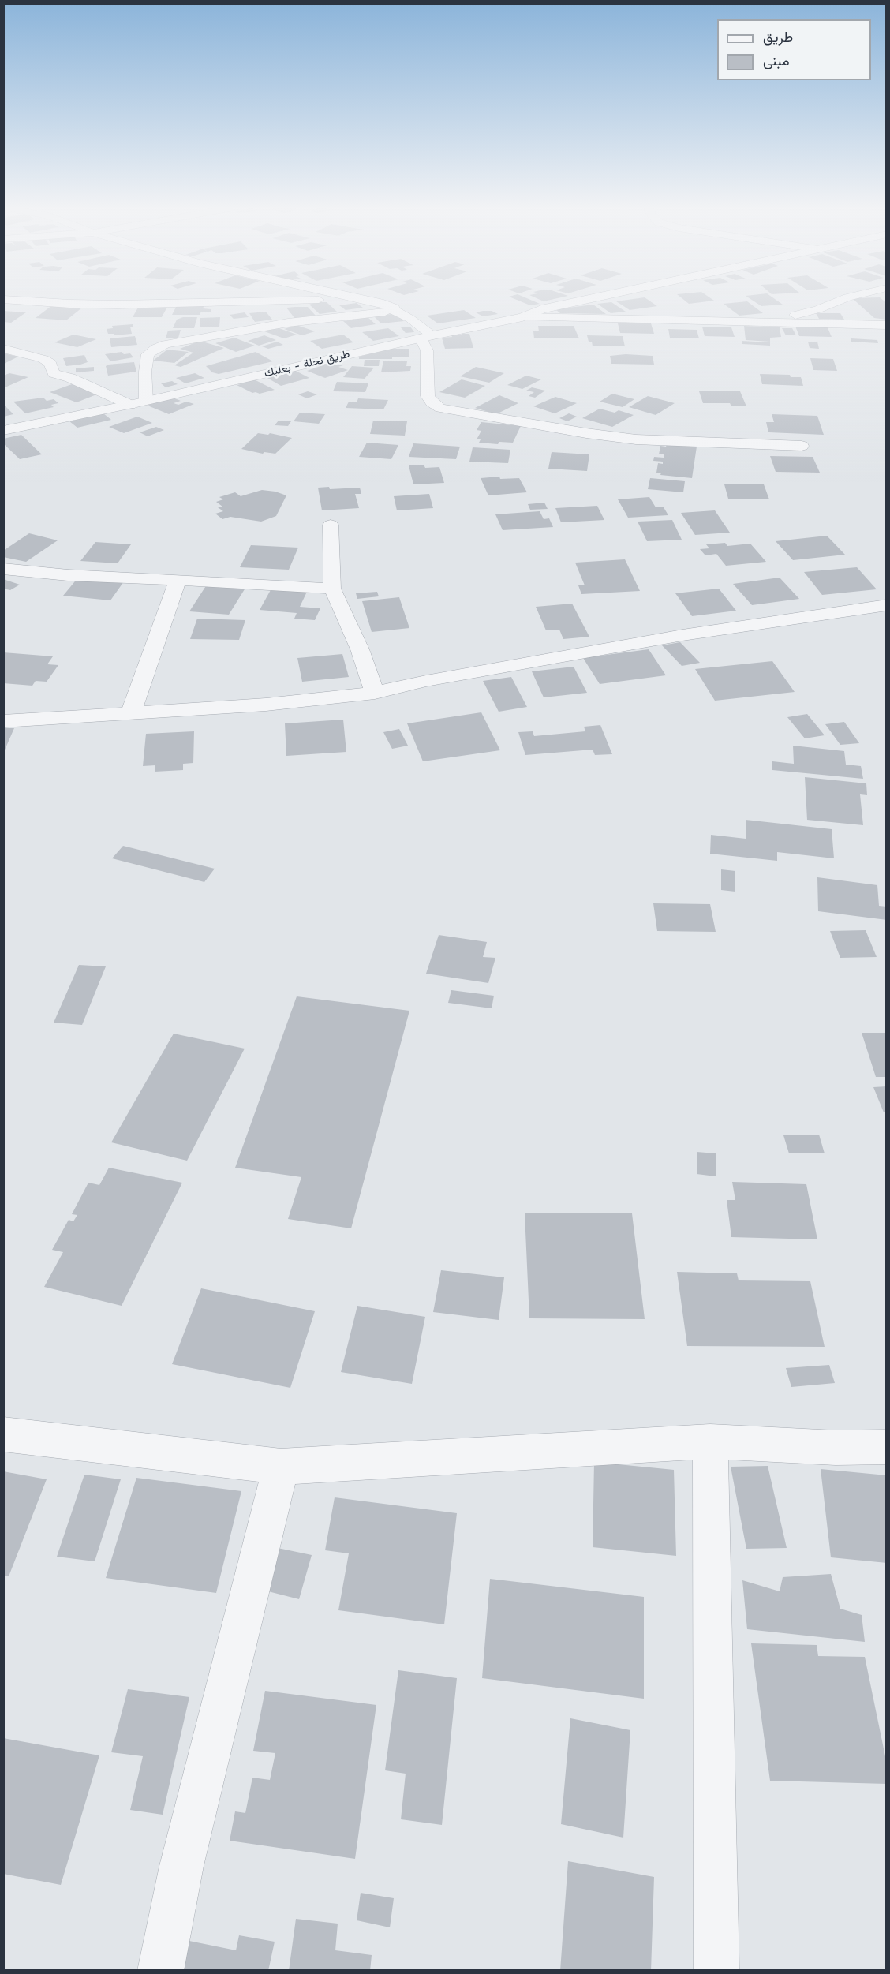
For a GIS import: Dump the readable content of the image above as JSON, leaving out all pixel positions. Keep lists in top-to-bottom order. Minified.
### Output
{"streets":{"street":["طريق نحلة - بعلبك"]},"legend":["طريق","مبنى"]}
